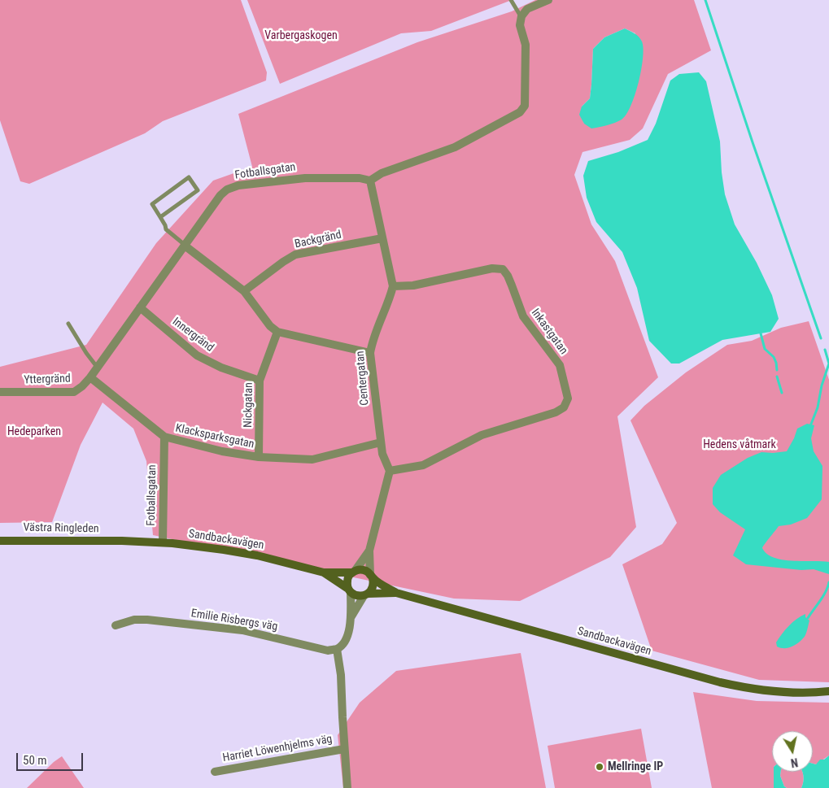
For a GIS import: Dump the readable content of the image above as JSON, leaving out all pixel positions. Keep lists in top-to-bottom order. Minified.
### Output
{"streets":{"street":["Fotballsgatan","Backgränd","Inkastgatan","Innergränd","Centergatan","Yttergränd","Nickgatan","Klacksparksgatan","Västra Ringleden","Sandbackavägen","Emilie Risbergs väg","Harriet Löwenhjelms väg"]},"crossings":[["Fotballsgatan","Innergränd"],["Fotballsgatan","Centergatan"],["Fotballsgatan","Yttergränd"],["Fotballsgatan","Klacksparksgatan"],["Fotballsgatan","Sandbackavägen"],["Backgränd","Centergatan"],["Inkastgatan","Centergatan"],["Innergränd","Nickgatan"],["Centergatan","Klacksparksgatan"],["Nickgatan","Klacksparksgatan"],["Västra Ringleden","Sandbackavägen"],["Emilie Risbergs väg","Harriet Löwenhjelms väg"]],"parks":["Varbergaskogen","Hedeparken","Hedens våtmark"],"places":["Mellringe IP"],"scale_bar":"50 m","north":"bottom"}
